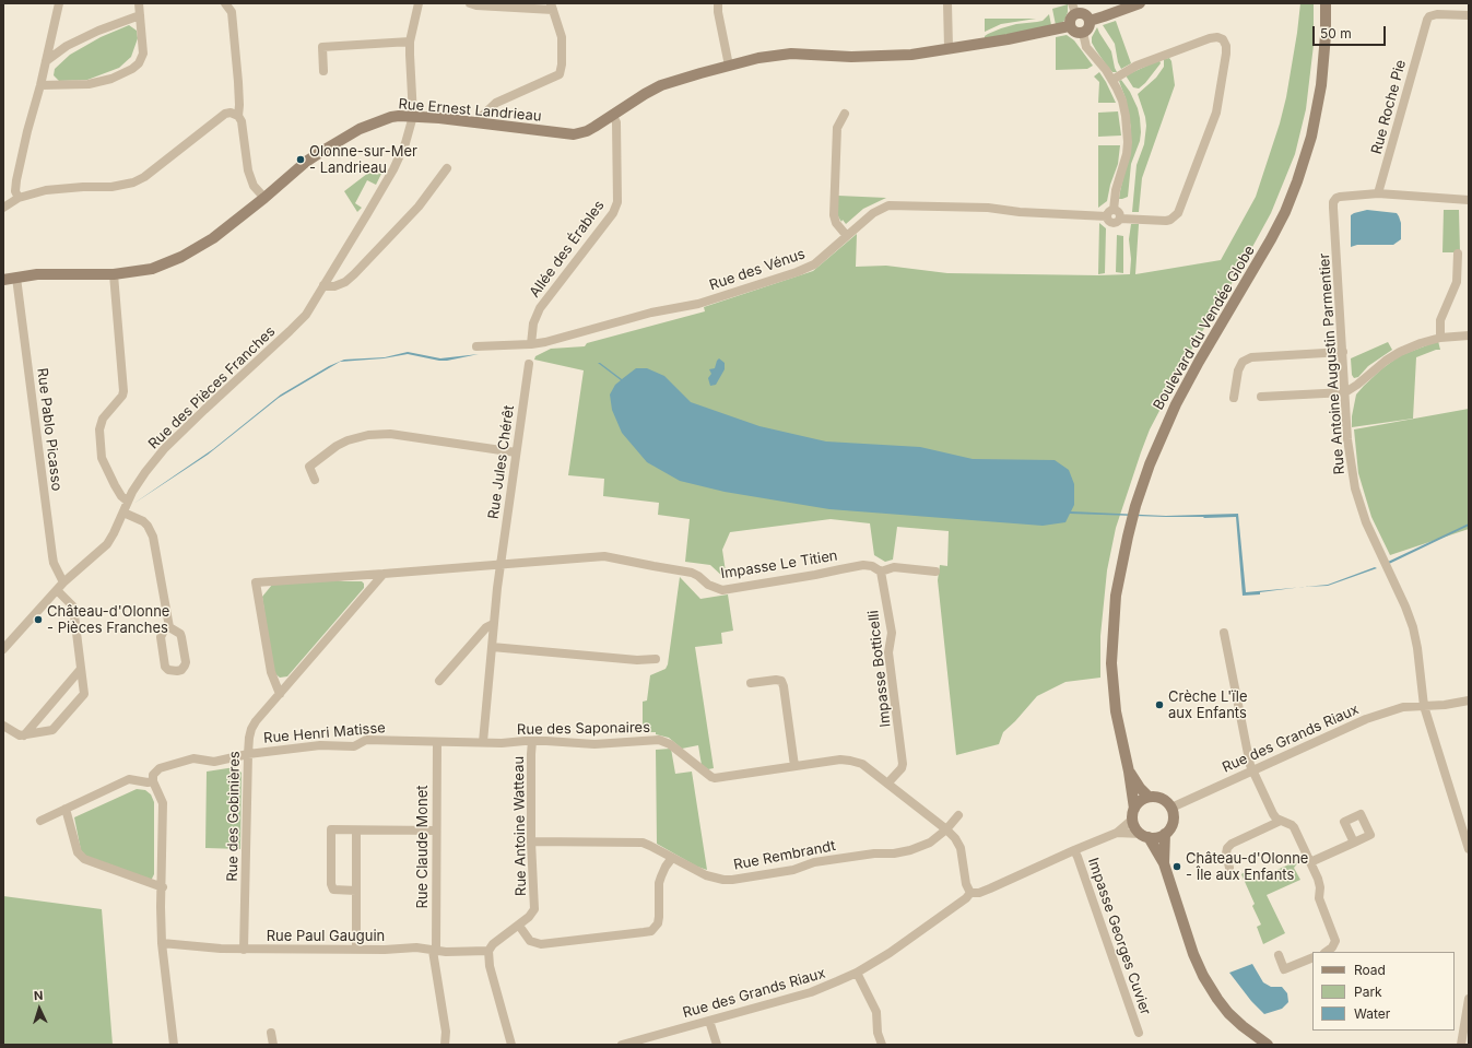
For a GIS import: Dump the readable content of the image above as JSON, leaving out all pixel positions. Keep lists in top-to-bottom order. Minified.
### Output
{"streets":{"main road":["Rue Ernest Landrieau","Boulevard du Vendée Globe"],"street":["Rue Roche Pie","Allée des Érables","Rue des Vénus","Rue Antoine Augustin Parmentier","Rue des Pièces Franches","Rue Pablo Picasso","Rue Jules Chérêt","Impasse Le Titien","Impasse Botticelli","Rue des Saponaires","Rue Henri Matisse","Rue des Grands Riaux","Rue des Gobinières","Rue Antoine Watteau","Rue Claude Monet","Rue Rembrandt","Rue Paul Gauguin","Impasse Georges Cuvier"]},"crossings":[["Rue Roche Pie","Rue Antoine Augustin Parmentier"],["Rue Ernest Landrieau","Allée des Érables"],["Rue Ernest Landrieau","Rue des Pièces Franches"],["Rue Ernest Landrieau","Rue Pablo Picasso"],["Allée des Érables","Rue des Vénus"],["Boulevard du Vendée Globe","Rue des Grands Riaux"],["Rue Antoine Augustin Parmentier","Rue des Grands Riaux"],["Rue des Pièces Franches","Rue Pablo Picasso"],["Rue Jules Chérêt","Impasse Le Titien"],["Rue Jules Chérêt","Rue des Saponaires"],["Rue Jules Chérêt","Rue Henri Matisse"],["Impasse Le Titien","Impasse Botticelli"],["Impasse Botticelli","Rue des Saponaires"],["Rue des Saponaires","Rue Henri Matisse"],["Rue des Saponaires","Rue des Grands Riaux"],["Rue des Saponaires","Rue Antoine Watteau"],["Rue des Saponaires","Rue Rembrandt"],["Rue Henri Matisse","Rue des Gobinières"],["Rue Henri Matisse","Rue Claude Monet"],["Rue des Grands Riaux","Impasse Georges Cuvier"],["Rue des Gobinières","Rue Paul Gauguin"],["Rue Antoine Watteau","Rue Rembrandt"],["Rue Antoine Watteau","Rue Paul Gauguin"],["Rue Claude Monet","Rue Paul Gauguin"]],"places":["Olonne-sur-Mer - Landrieau","Château-d'Olonne - Pièces Franches","Crèche L'ïle aux Enfants","Château-d'Olonne - Île aux Enfants"],"legend":["Road","Park","Water"],"scale_bar":"50 m","north":"top"}
